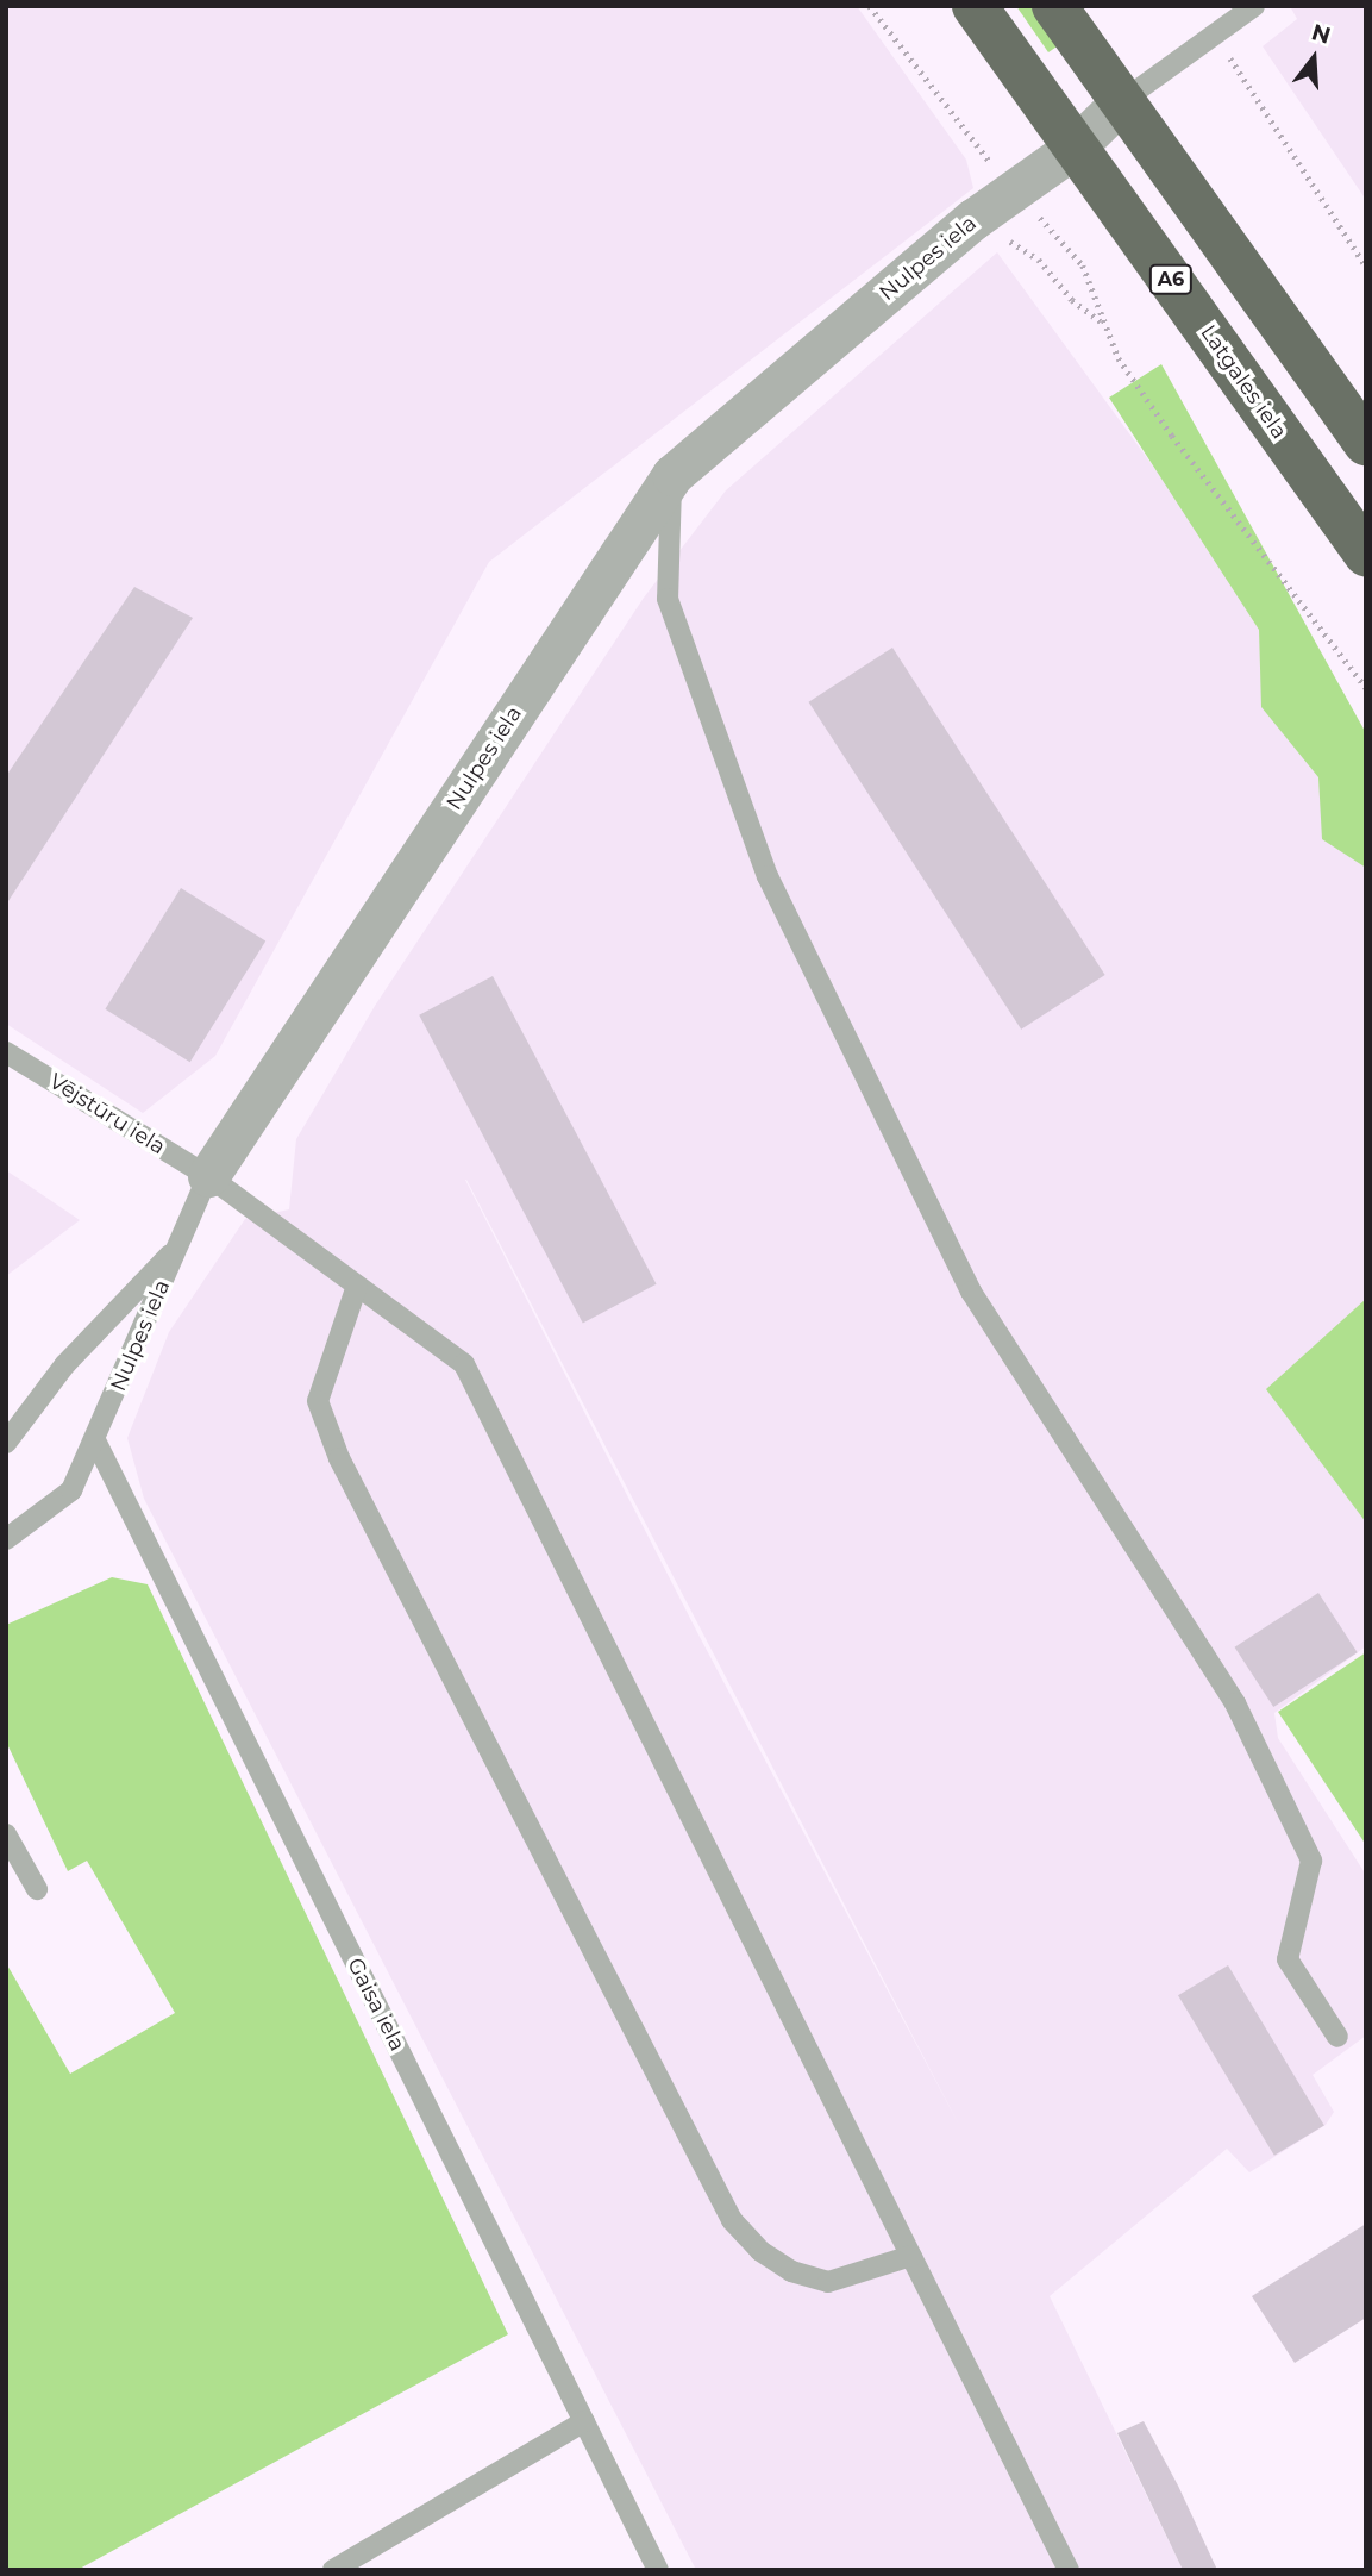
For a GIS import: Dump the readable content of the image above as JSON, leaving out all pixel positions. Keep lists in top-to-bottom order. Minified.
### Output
{"streets":{"highway":["A6","Latgales iela"],"street":["Nulpes iela"],"lane":["Vējstūru iela","Gaisa iela"]},"crossings":[["Nulpes iela","Latgales iela"],["Nulpes iela","Vējstūru iela"],["Nulpes iela","Gaisa iela"]],"north":"top"}
